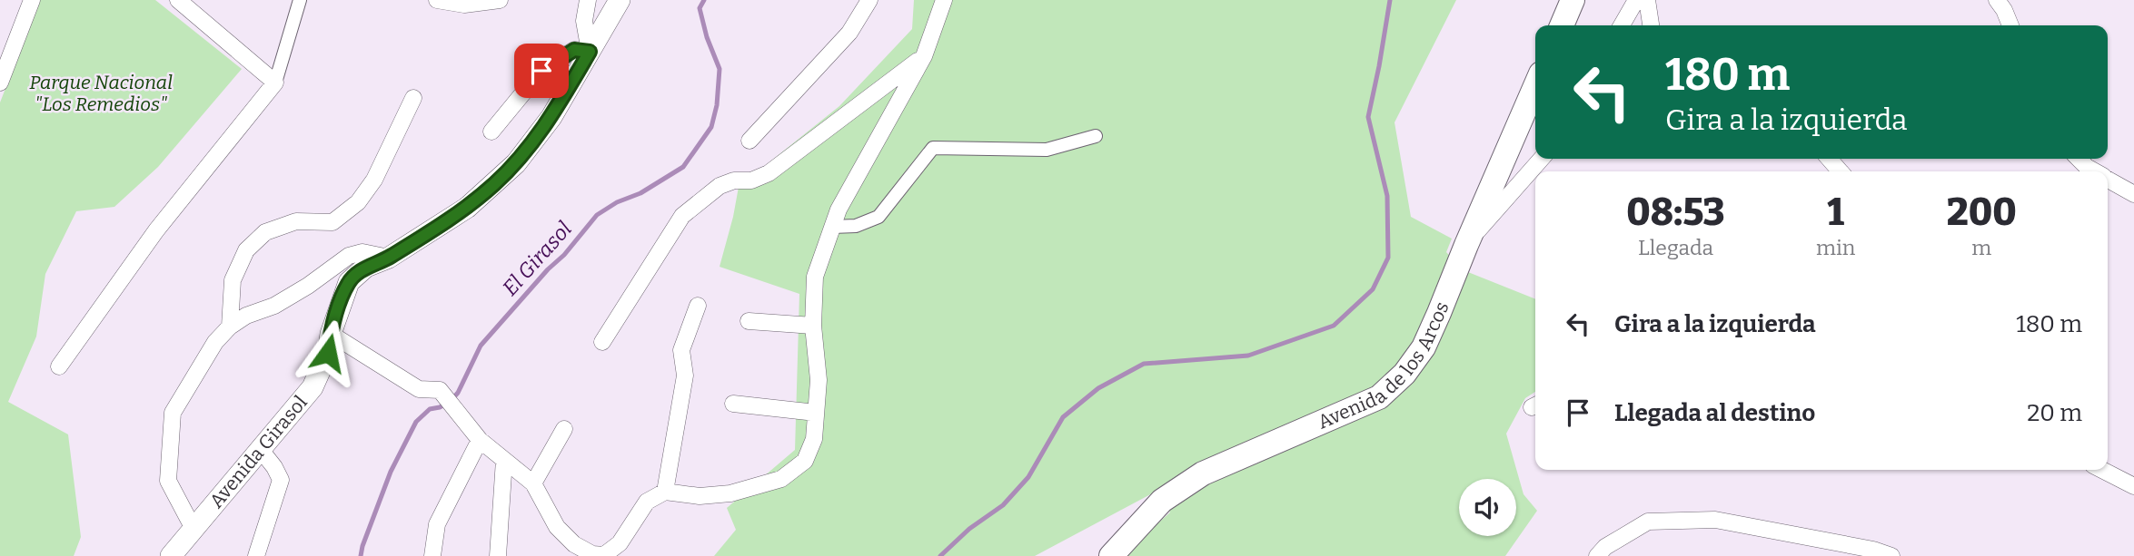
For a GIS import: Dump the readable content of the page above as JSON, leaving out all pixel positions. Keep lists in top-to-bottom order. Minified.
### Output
{"streets":{"main road":["Avenida de los Arcos"],"street":["Avenida Girasol"]},"water":["El Girasol"],"parks":["Parque Nacional \"Los Remedios\""],"page":{"turn":["180 m","Gira a la izquierda"],"eta":["08:53","Llegada","1","min","200","m"],"list":[{"name":"Gira a la izquierda","value":"180 m"},{"name":"Llegada al destino","value":"20 m"}]}}
